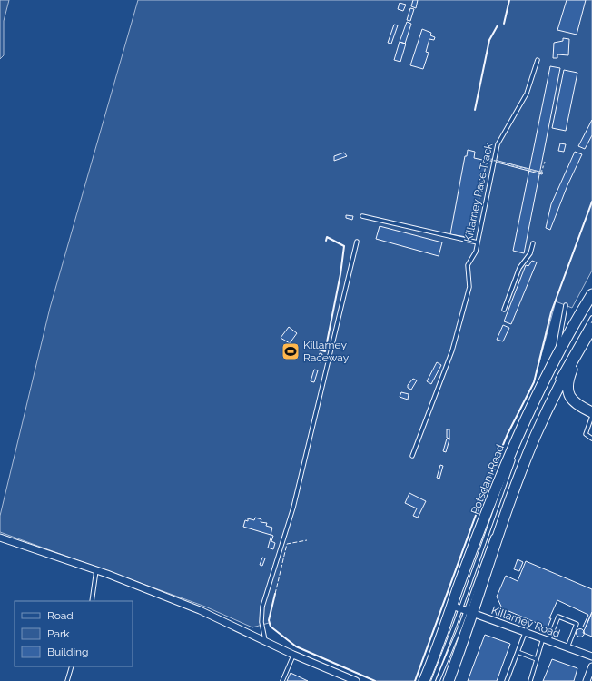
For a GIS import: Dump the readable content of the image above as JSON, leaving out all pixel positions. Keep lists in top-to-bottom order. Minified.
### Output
{"streets":{"main road":["Potsdam Road"],"street":["Killarney Road"],"lane":["Killarney Race Track"]},"crossings":[["Potsdam Road","Killarney Road"]],"places":{"sports":["Killarney Raceway"]},"legend":["Road","Park","Building"]}
